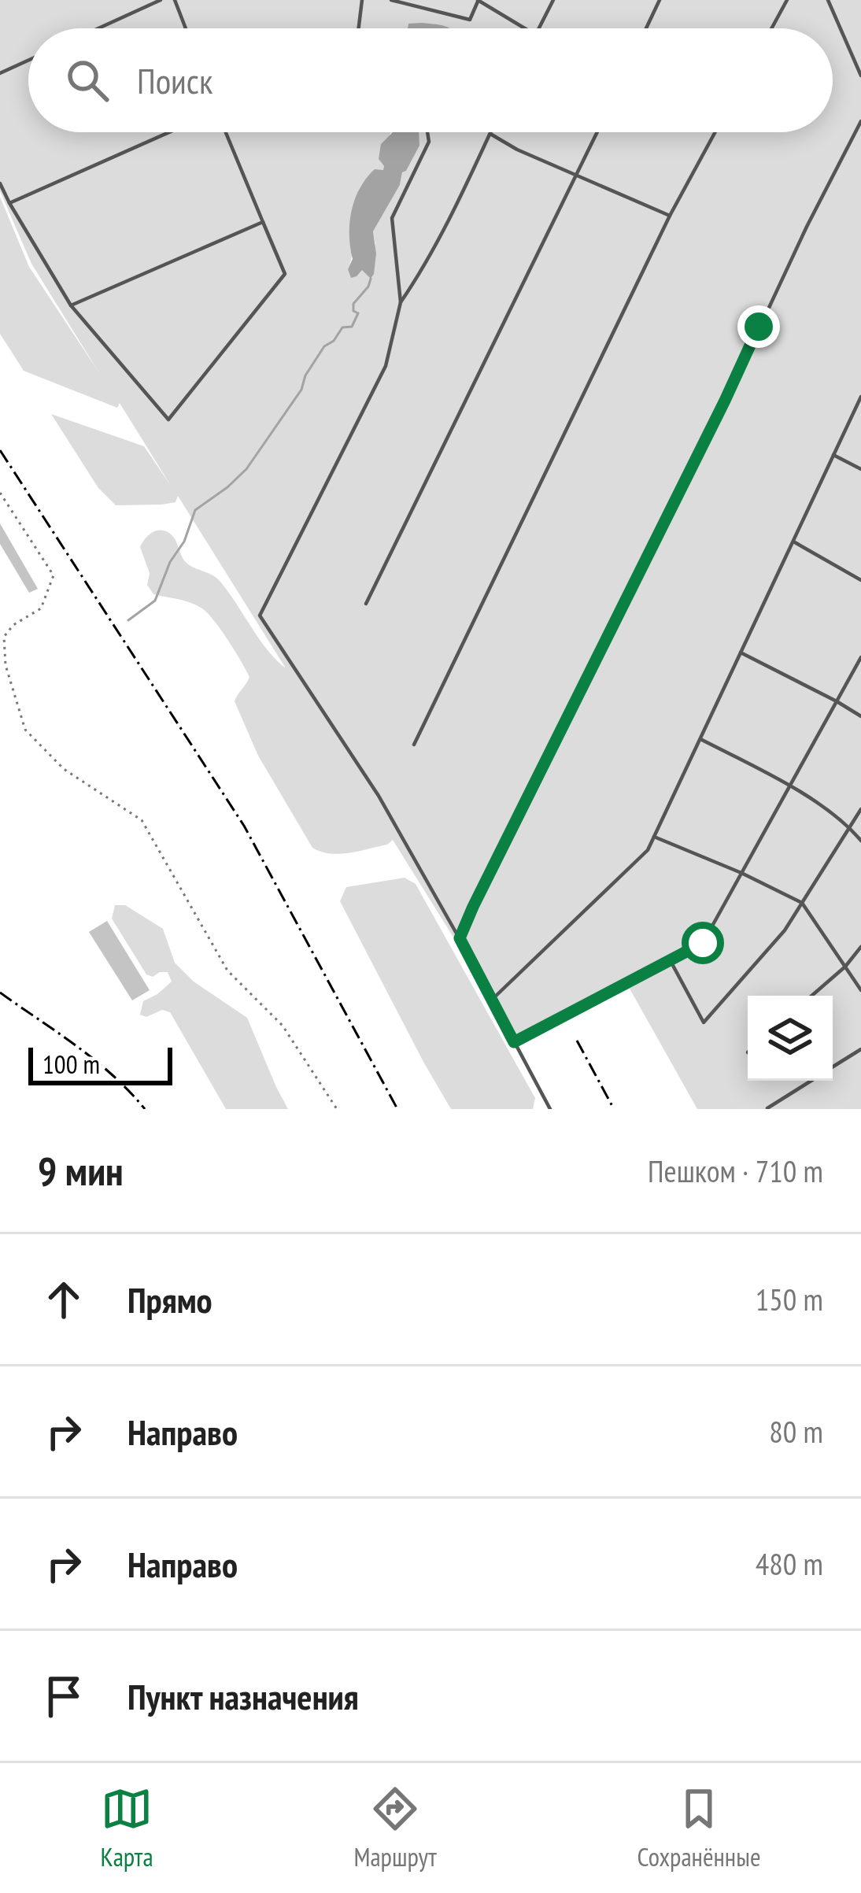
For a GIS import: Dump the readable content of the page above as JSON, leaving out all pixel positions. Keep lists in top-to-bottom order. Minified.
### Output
{"scale_bar":"100 m","page":{"search":"Поиск","scale":"100 m","heading":["9 мин","Пешком · 710 m"],"list":[["Прямо","150 m"],["Направо","80 m"],["Направо","480 m"],"Пункт назначения"],"nav":["Карта","Маршрут","Сохранённые"]}}
